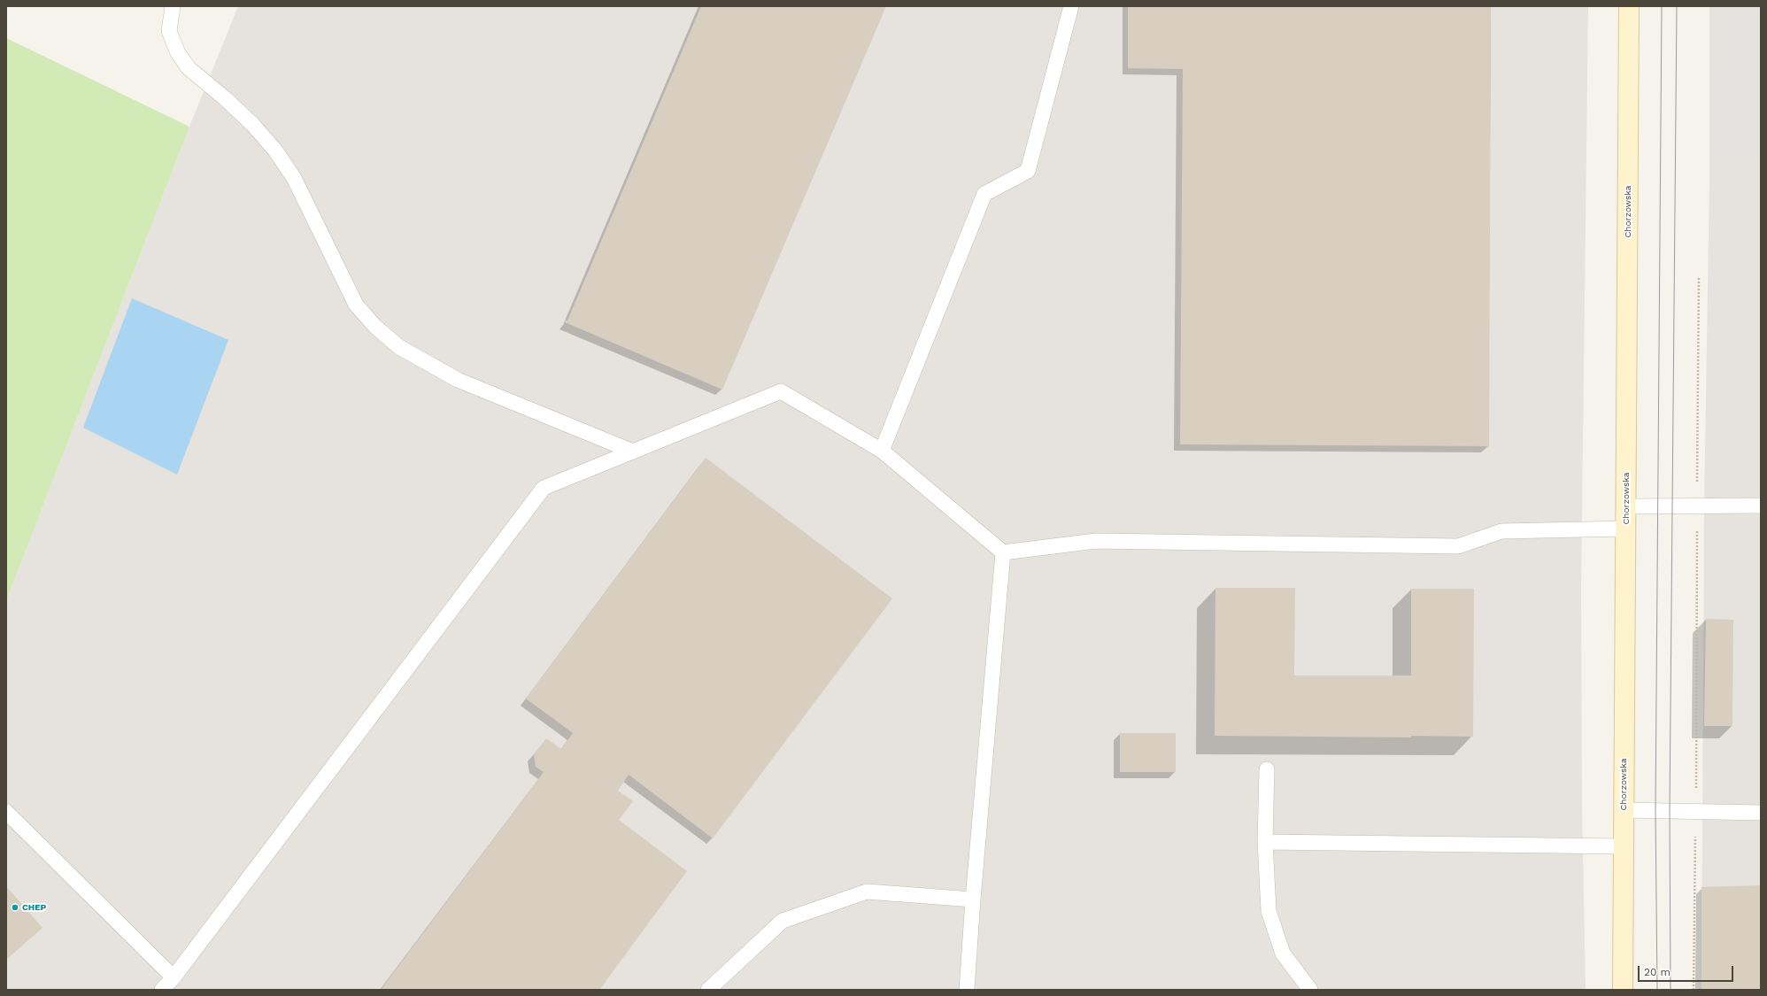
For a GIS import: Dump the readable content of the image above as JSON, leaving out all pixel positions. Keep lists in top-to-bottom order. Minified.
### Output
{"streets":{"street":["Chorzowska"]},"places":["CHEP"],"scale_bar":"20 m"}
